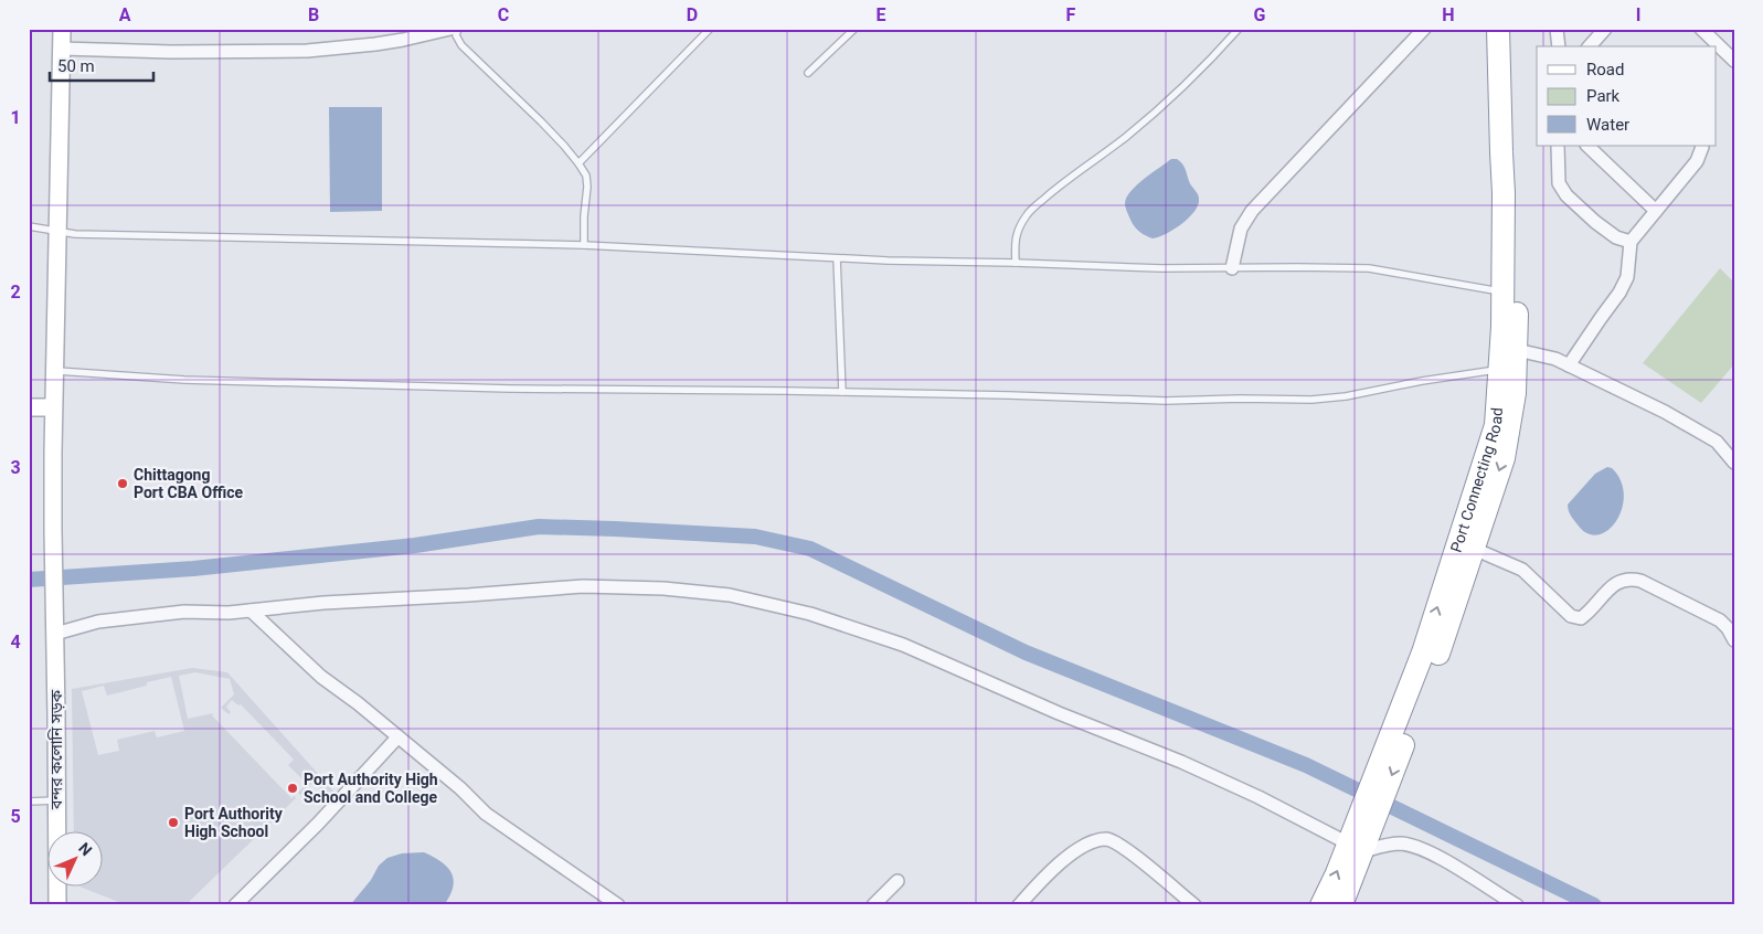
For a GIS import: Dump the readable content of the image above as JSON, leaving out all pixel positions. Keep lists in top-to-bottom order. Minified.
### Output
{"streets":{"highway":["Port Connecting Road"],"street":["বন্দর কলোনি সড়ক"]},"places":["Chittagong Port CBA Office","Port Authority High School and College","Port Authority High School"],"legend":["Road","Park","Water"],"scale_bar":"50 m","north":"top right","grid":{"columns":["A","B","C","D","E","F","G","H","I"],"rows":["1","2","3","4","5"]}}
